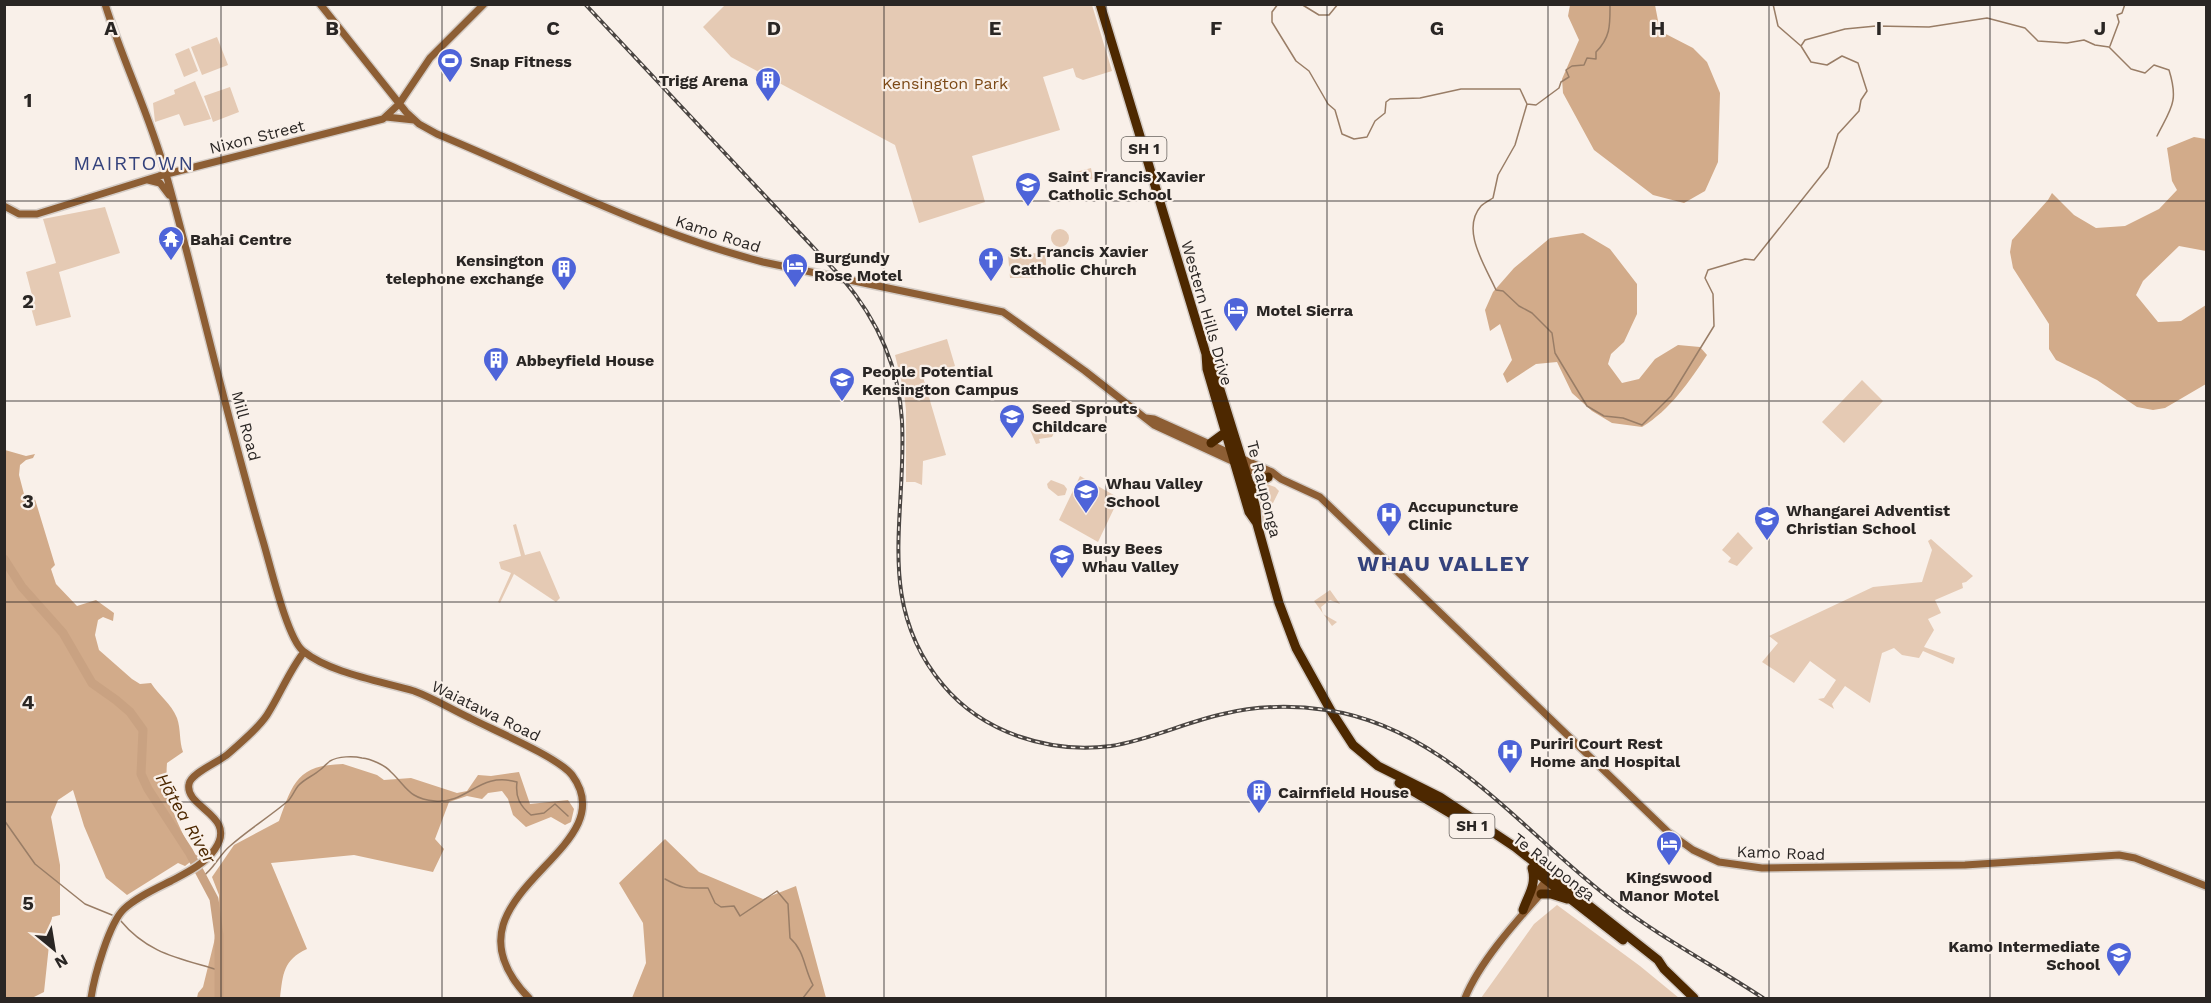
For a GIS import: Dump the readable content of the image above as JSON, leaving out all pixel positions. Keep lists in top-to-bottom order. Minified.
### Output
{"streets":{"highway":["SH 1","Western Hills Drive","Te Rauponga"],"main road":["Nixon Street","Kamo Road","Mill Road","Waiatawa Road"]},"crossings":[["Nixon Street","Kamo Road"],["Nixon Street","Mill Road"],["Kamo Road","Western Hills Drive"],["Kamo Road","Te Rauponga"],["Western Hills Drive","Te Rauponga"],["Mill Road","Waiatawa Road"]],"districts":["MAIRTOWN","WHAU VALLEY"],"water":["Hātea River"],"parks":["Kensington Park"],"places":{"sports":["Snap Fitness"],"building":["Trigg Arena","Kensington telephone exchange","Abbeyfield House","Cairnfield House"],"school or university":["Saint Francis Xavier Catholic School","People Potential Kensington Campus","Seed Sprouts Childcare","Whau Valley School","Whangarei Adventist Christian School","Busy Bees Whau Valley","Kamo Intermediate School"],"temple":["Bahai Centre"],"church":["St. Francis Xavier Catholic Church"],"hotel":["Burgundy Rose Motel","Motel Sierra","Kingswood Manor Motel"],"hospital":["Accupuncture Clinic","Puriri Court Rest Home and Hospital"]},"north":"bottom right","grid":{"columns":["A","B","C","D","E","F","G","H","I","J"],"rows":["1","2","3","4","5"]}}
